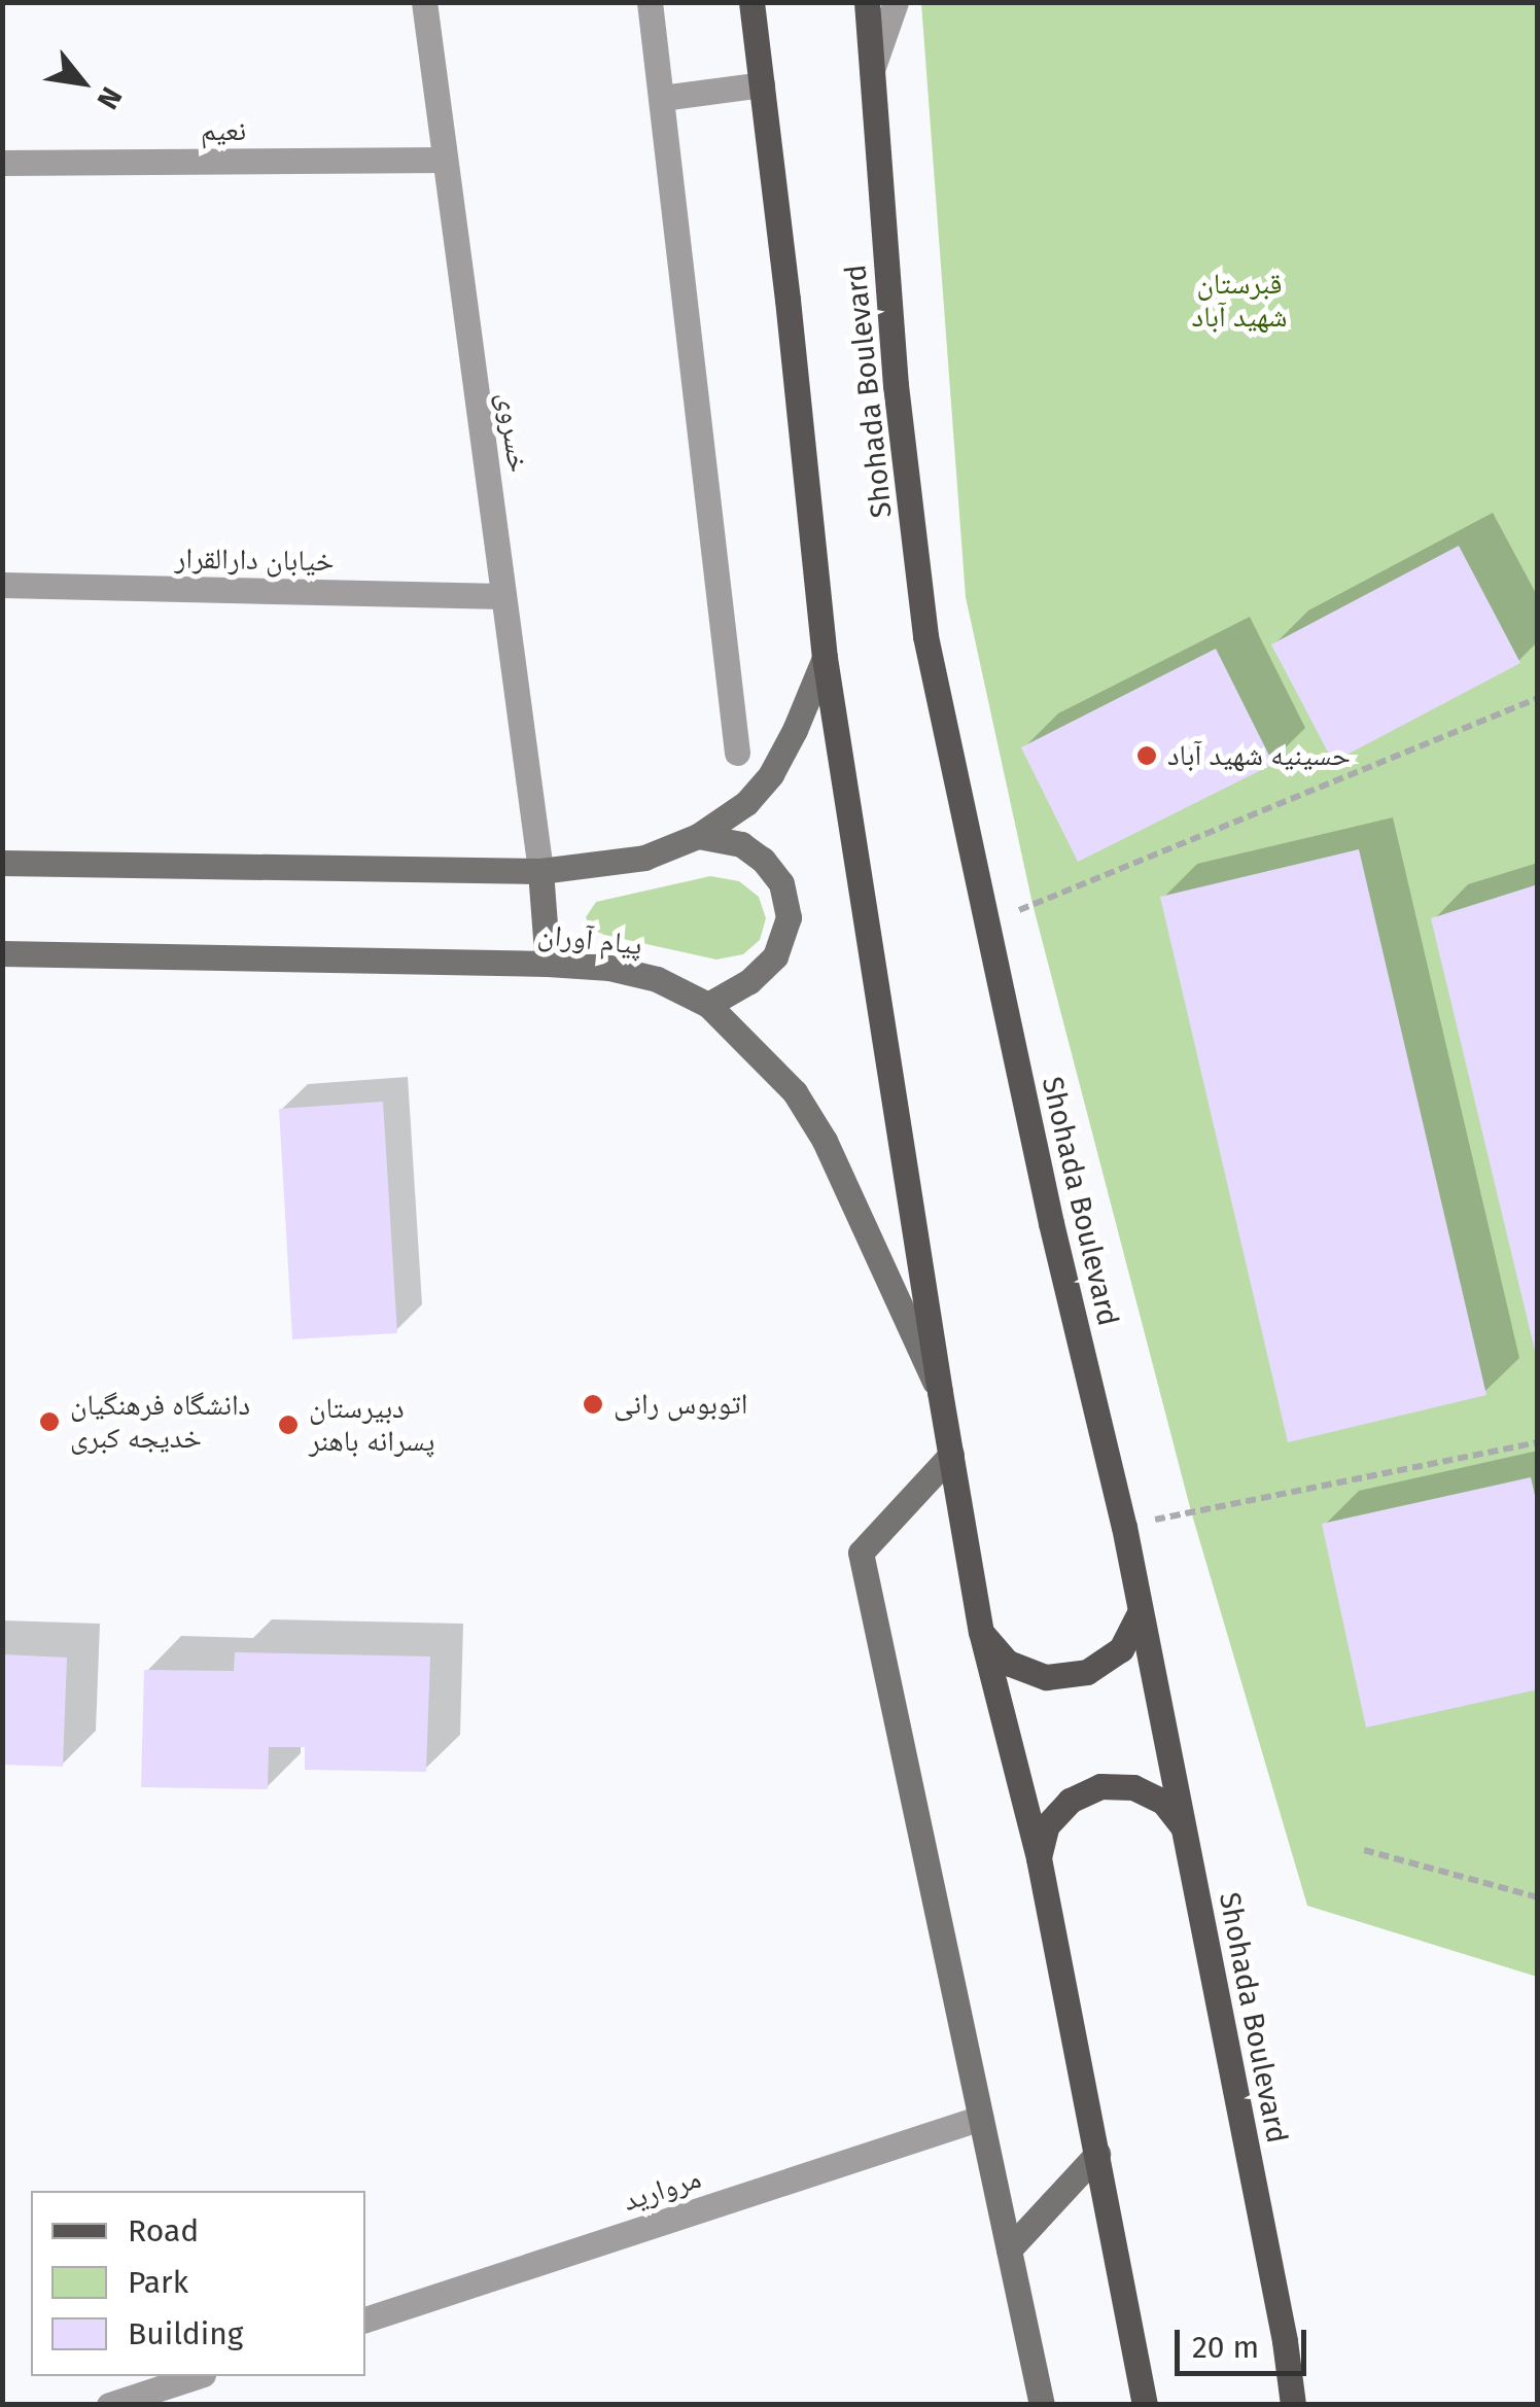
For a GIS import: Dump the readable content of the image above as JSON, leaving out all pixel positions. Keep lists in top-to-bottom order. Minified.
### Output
{"streets":{"main road":["Shohada Boulevard","پیام آوران"],"street":["نعیم","خسروی","خیابان دارالقرار","مروارید"]},"crossings":[["نعیم","خسروی"],["خسروی","خیابان دارالقرار"]],"parks":["قبرستان شهید آباد"],"places":["حسینیه شهید آباد","اتوبوس رانی","دانشگاه فرهنگیان خدیجه کبری","دبیرستان پسرانه باهنر"],"legend":["Road","Park","Building"],"scale_bar":"20 m","north":"bottom right"}
